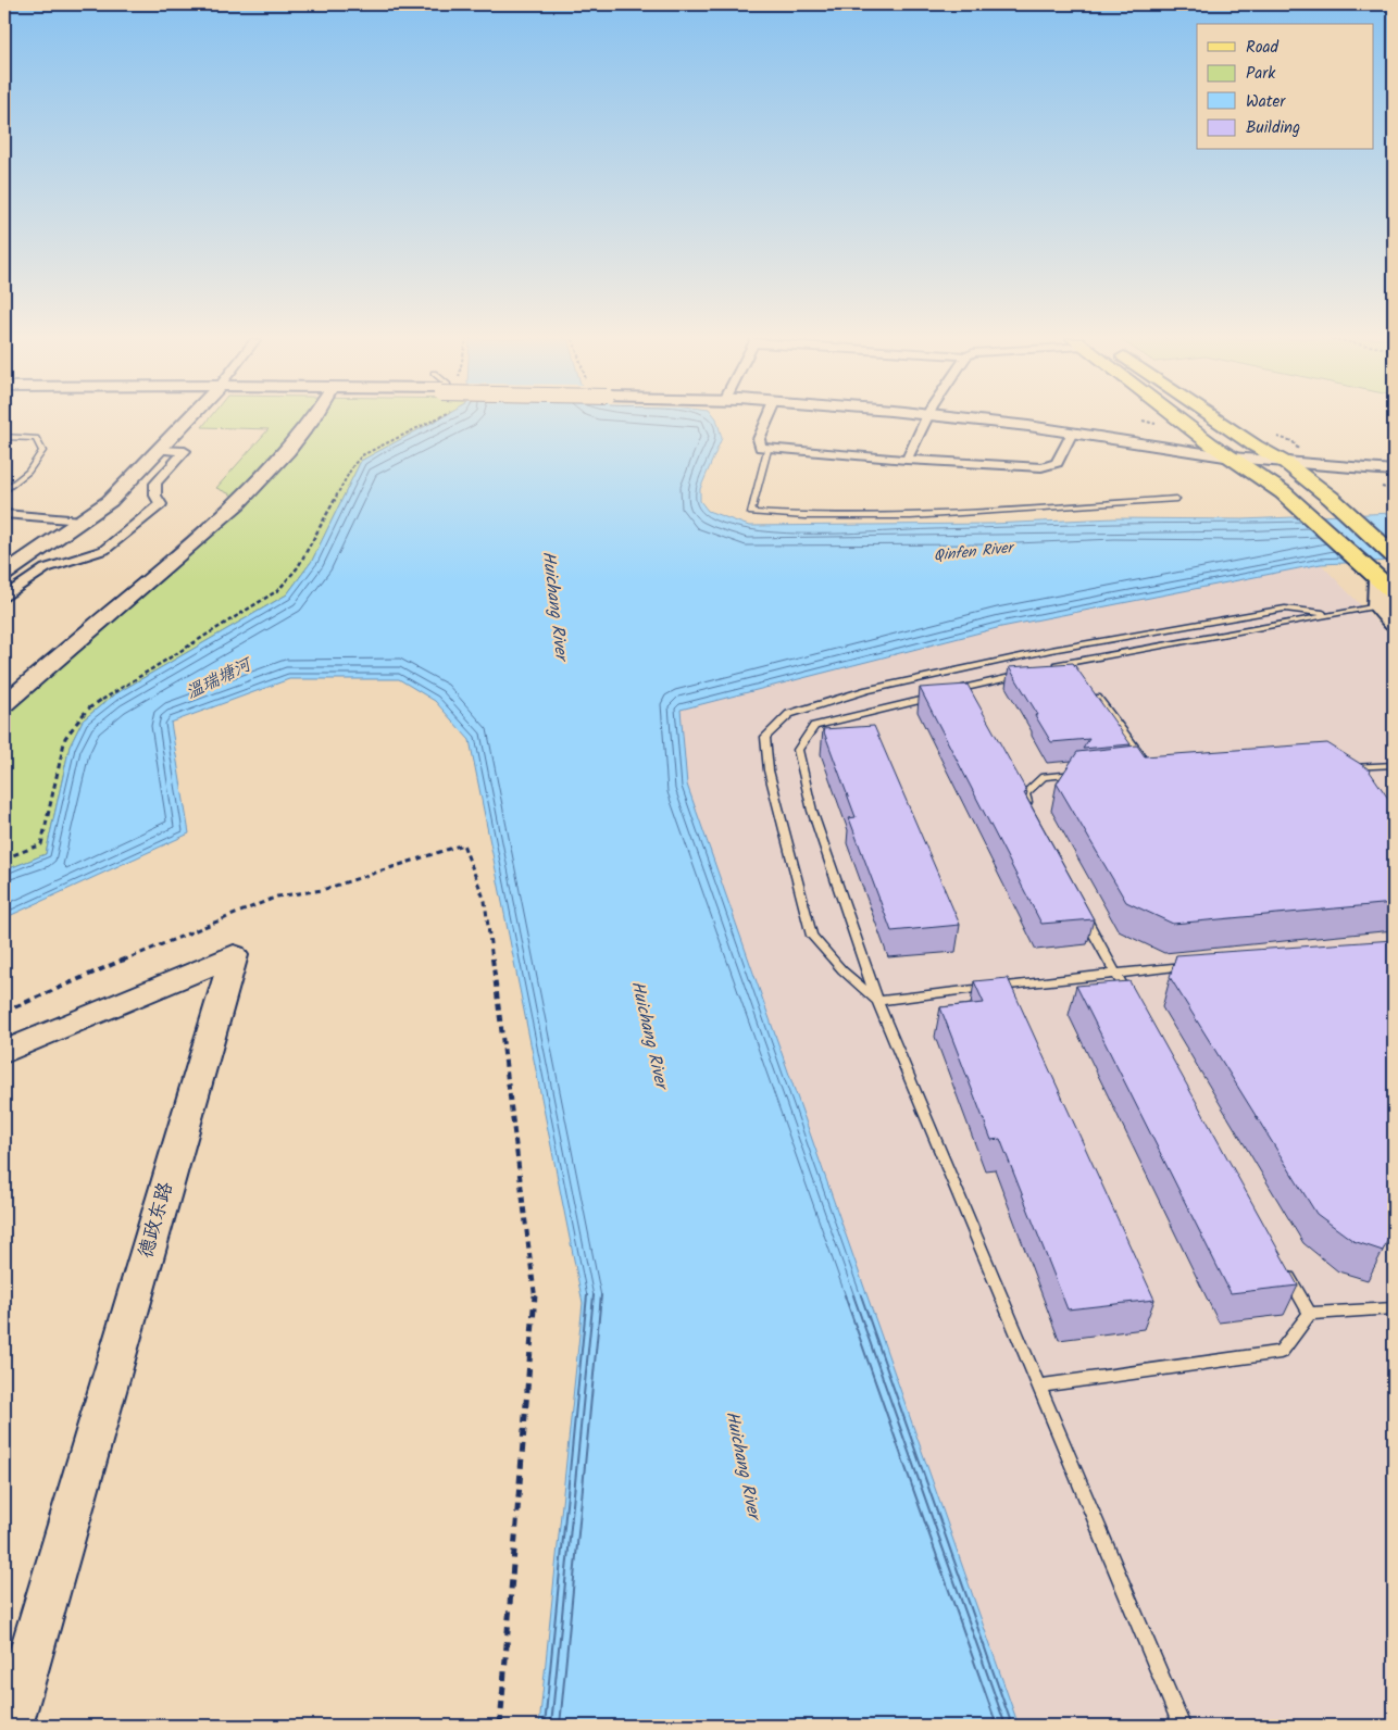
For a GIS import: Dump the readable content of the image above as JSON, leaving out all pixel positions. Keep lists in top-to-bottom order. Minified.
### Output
{"streets":{"main road":["德政东路"]},"water":["Qinfen River","Huichang River","温瑞塘河"],"legend":["Road","Park","Water","Building"]}
